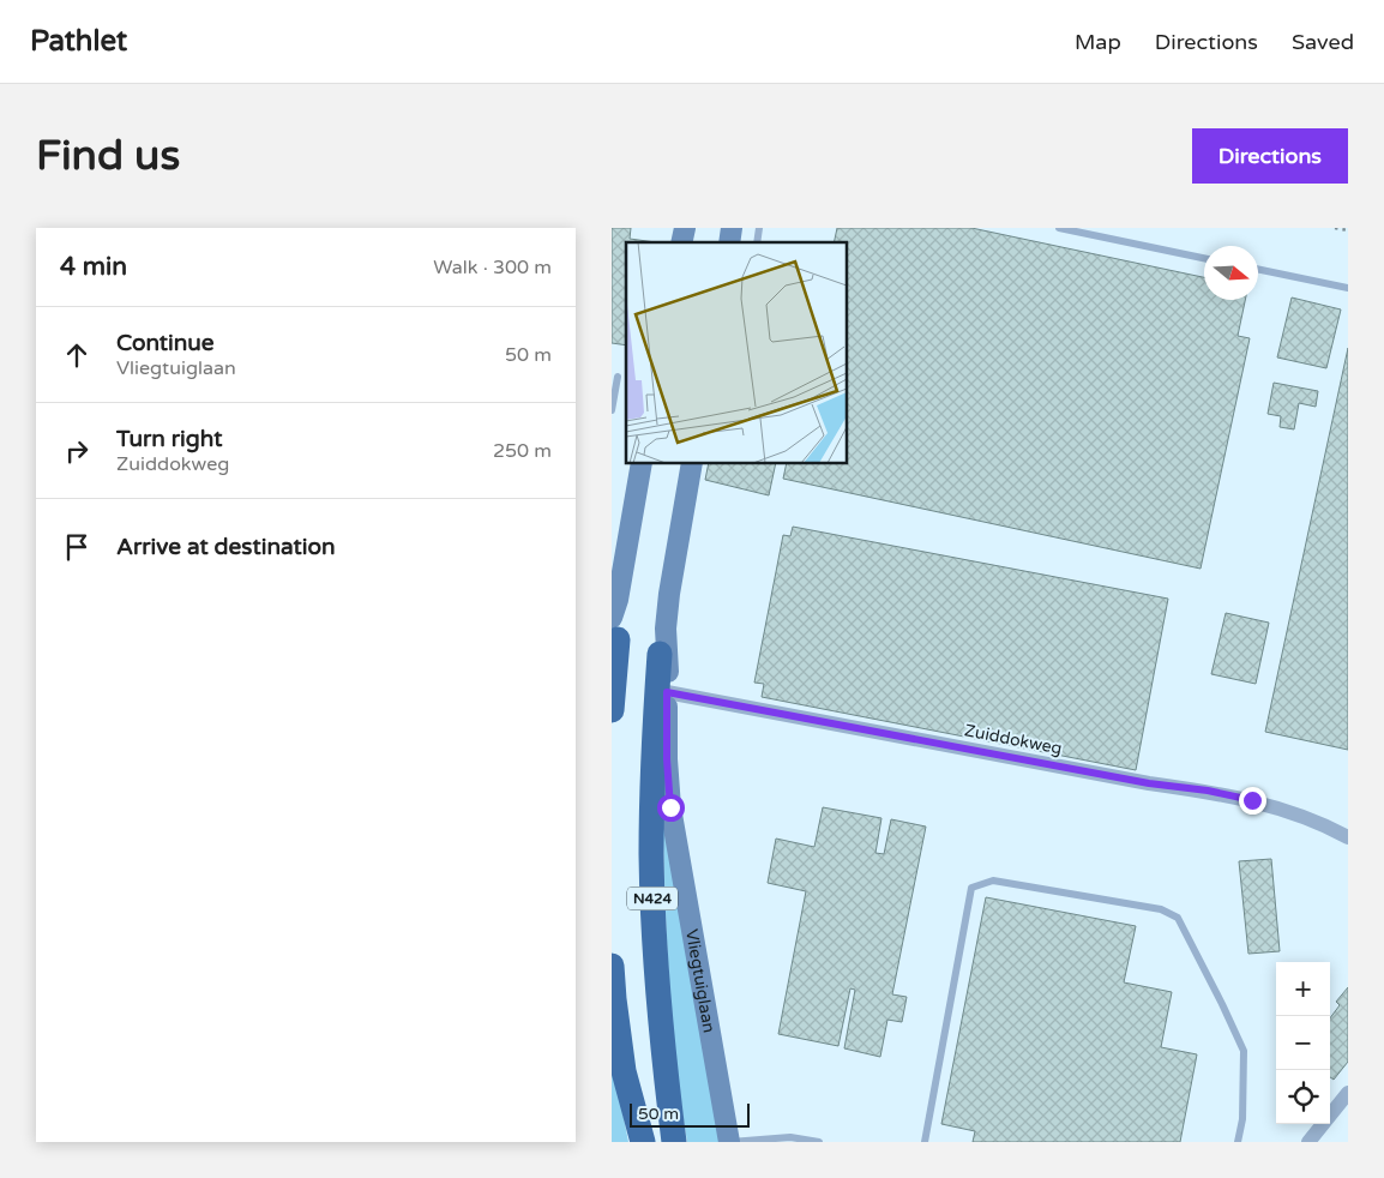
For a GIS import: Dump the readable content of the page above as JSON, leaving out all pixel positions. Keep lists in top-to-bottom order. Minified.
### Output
{"streets":{"highway":["N424"],"main road":["Vliegtuiglaan"],"street":["Zuiddokweg"]},"crossings":[["Zuiddokweg","Vliegtuiglaan"],["N424","Vliegtuiglaan"]],"scale_bar":"50 m","north":"right","page":{"header":"Pathlet","nav":["Map","Directions","Saved"],"buttons":"Directions","title":"Find us","heading":["4 min","Walk · 300 m"],"list":[["Continue","Vliegtuiglaan","50 m"],["Turn right","Zuiddokweg","250 m"],"Arrive at destination"],"map_buttons":["+","−"],"scale":"50 m"}}
